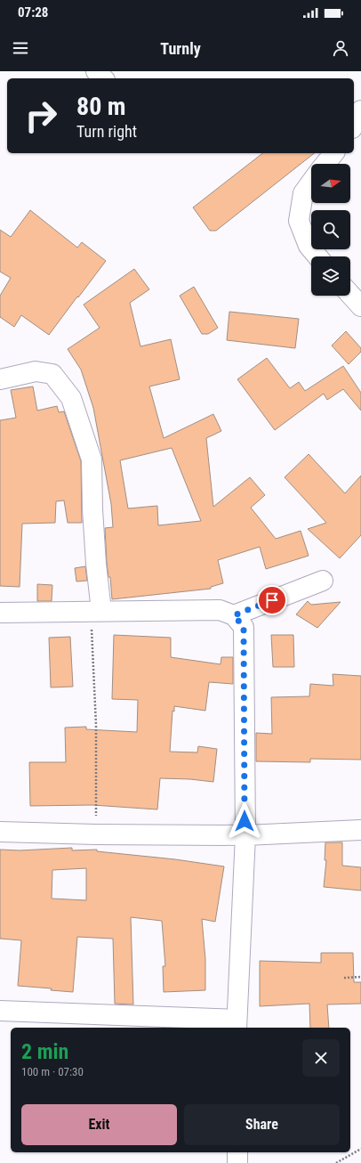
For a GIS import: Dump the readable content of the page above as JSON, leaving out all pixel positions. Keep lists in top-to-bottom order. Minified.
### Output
{"north":"right","page":{"status":"07:28","header":"Turnly","turn":["80 m","Turn right"],"heading":["2 min","100 m · 07:30"],"buttons":["Exit","Share"]}}
